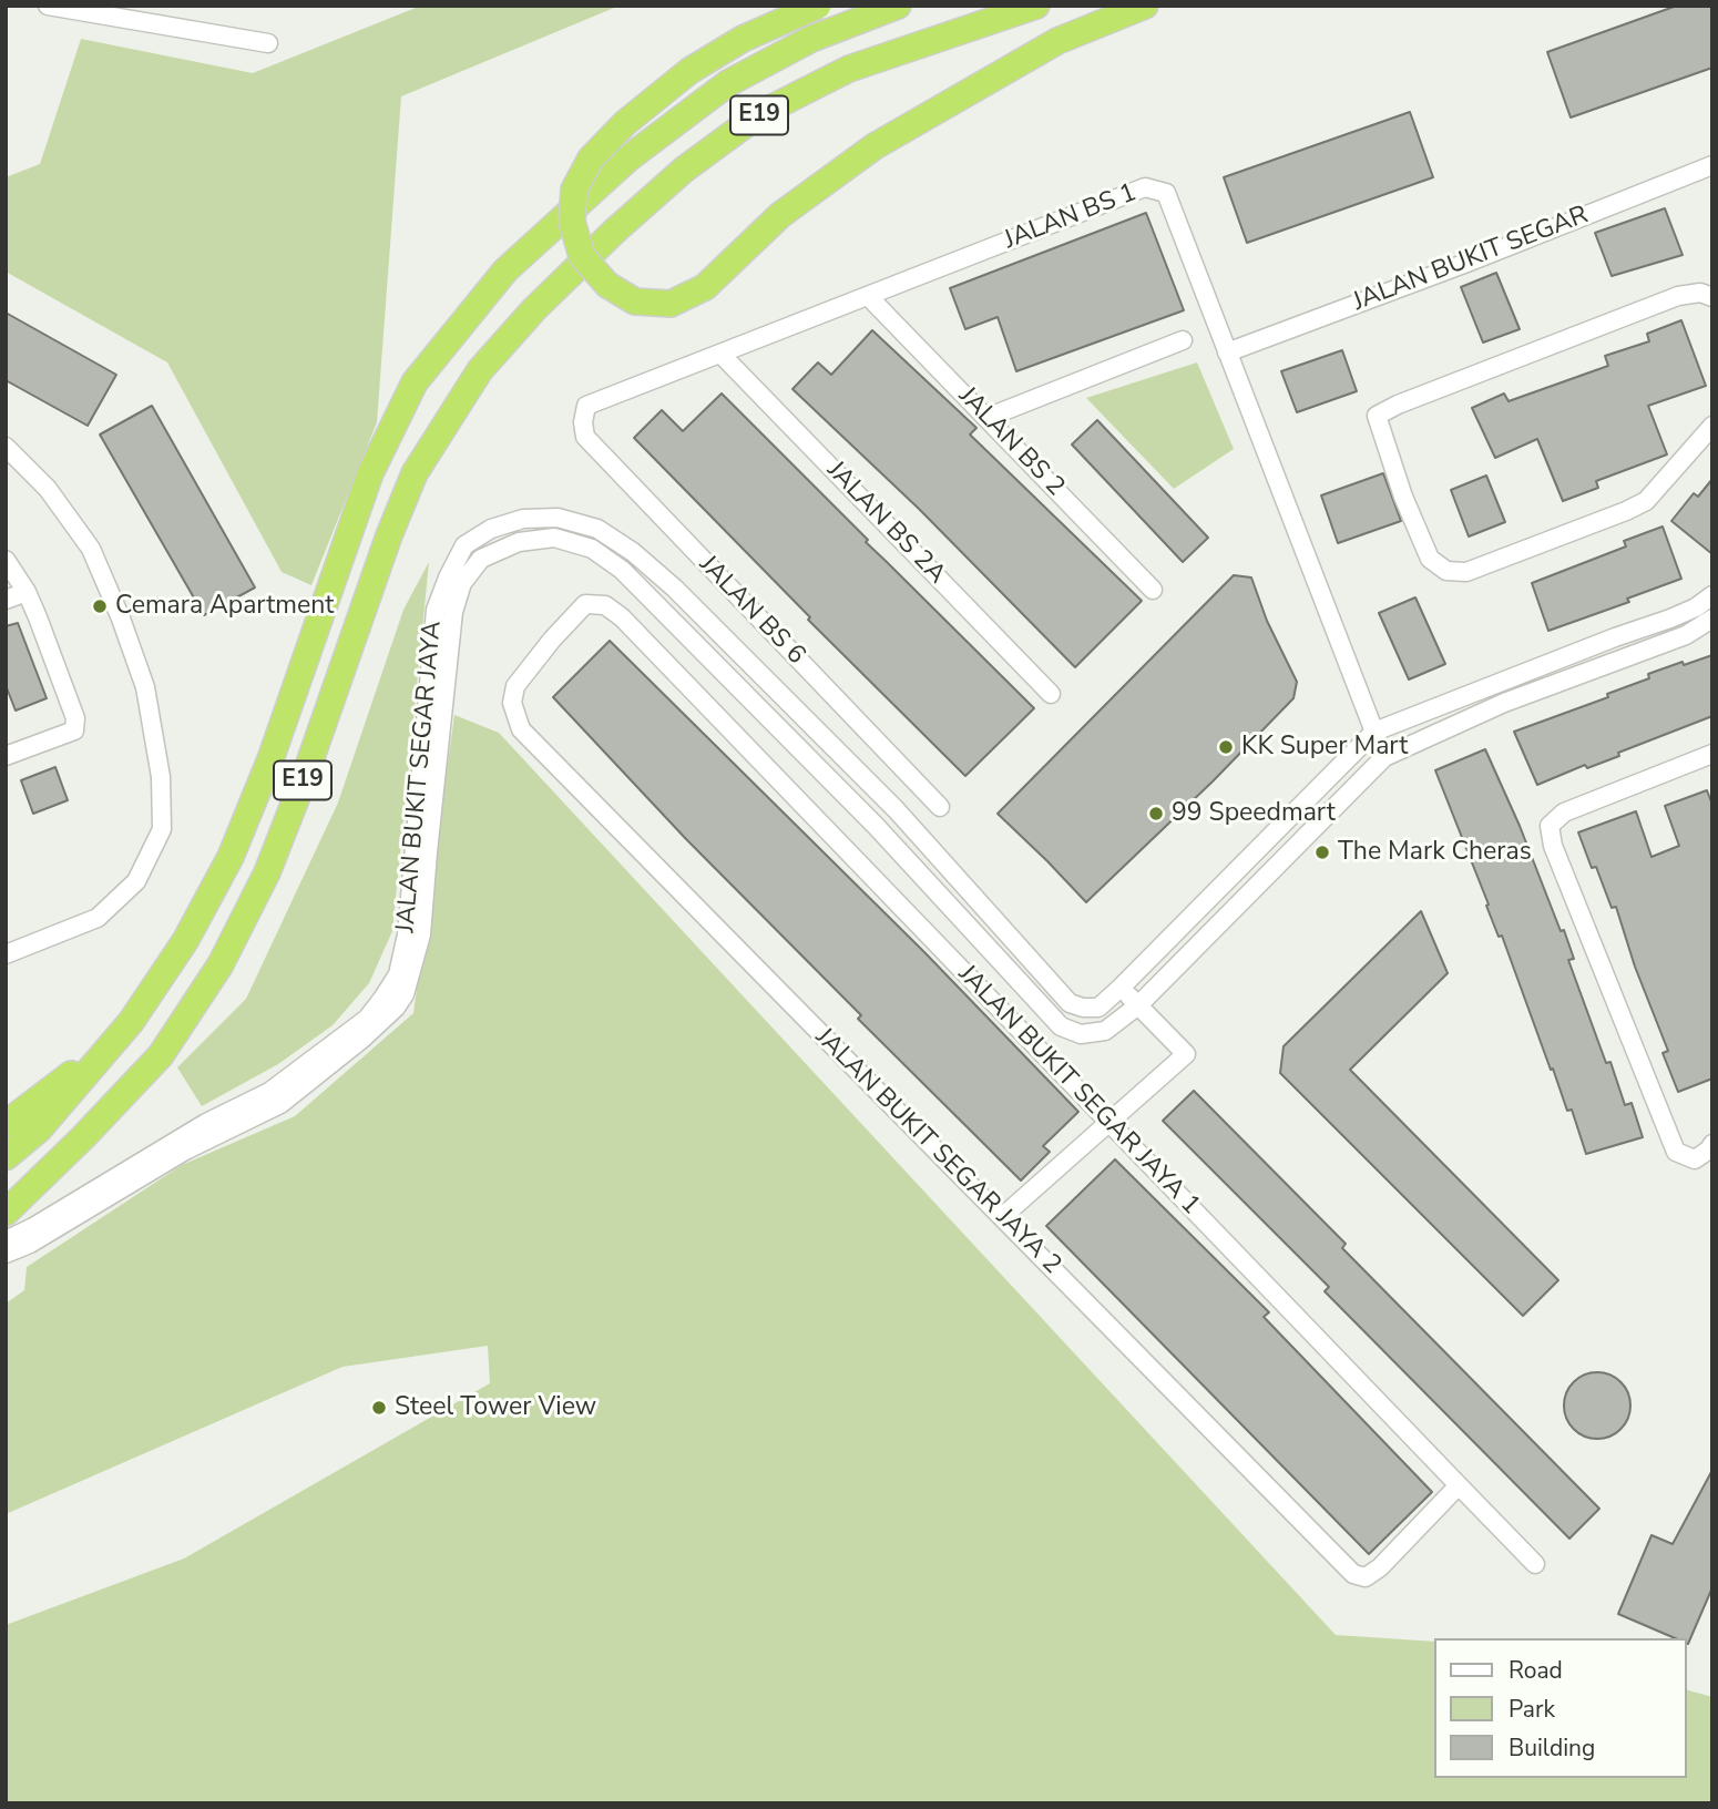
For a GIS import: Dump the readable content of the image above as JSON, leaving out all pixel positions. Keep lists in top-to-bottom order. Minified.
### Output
{"streets":{"highway":["E19"],"street":["JALAN BS 1","JALAN BUKIT SEGAR","JALAN BS 2","JALAN BS 2A","JALAN BS 6","JALAN BUKIT SEGAR JAYA","JALAN BUKIT SEGAR JAYA 1","JALAN BUKIT SEGAR JAYA 2"]},"crossings":[["JALAN BS 1","JALAN BUKIT SEGAR"],["JALAN BS 1","JALAN BS 2"],["JALAN BS 1","JALAN BS 2A"],["JALAN BS 1","JALAN BS 6"],["JALAN BUKIT SEGAR JAYA 1","JALAN BUKIT SEGAR JAYA 2"]],"places":["Cemara Apartment","KK Super Mart","99 Speedmart","The Mark Cheras","Steel Tower View"],"legend":["Road","Park","Building"]}
